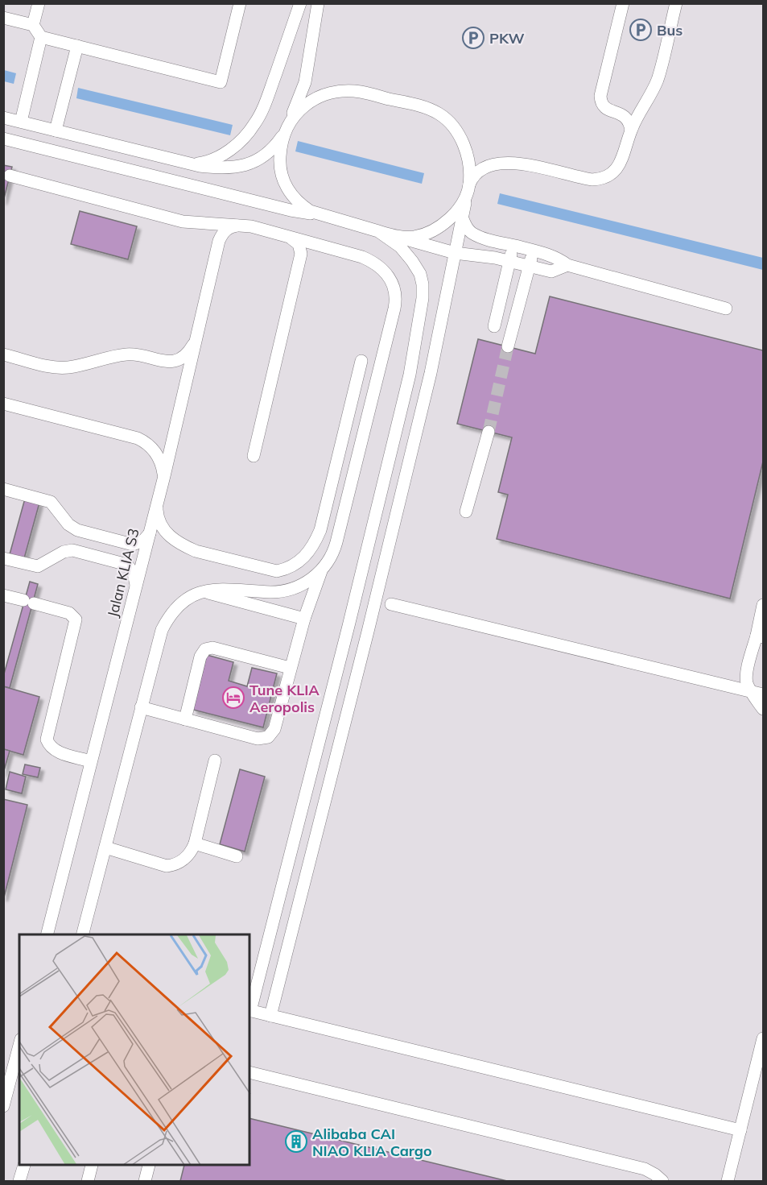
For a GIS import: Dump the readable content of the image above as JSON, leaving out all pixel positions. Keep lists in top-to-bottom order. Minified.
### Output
{"streets":{"street":["Jalan KLIA S3"]},"places":{"parking":["Bus","PKW"],"hotel":["Tune KLIA Aeropolis"],"building":["Alibaba CAI NIAO KLIA Cargo"]}}
